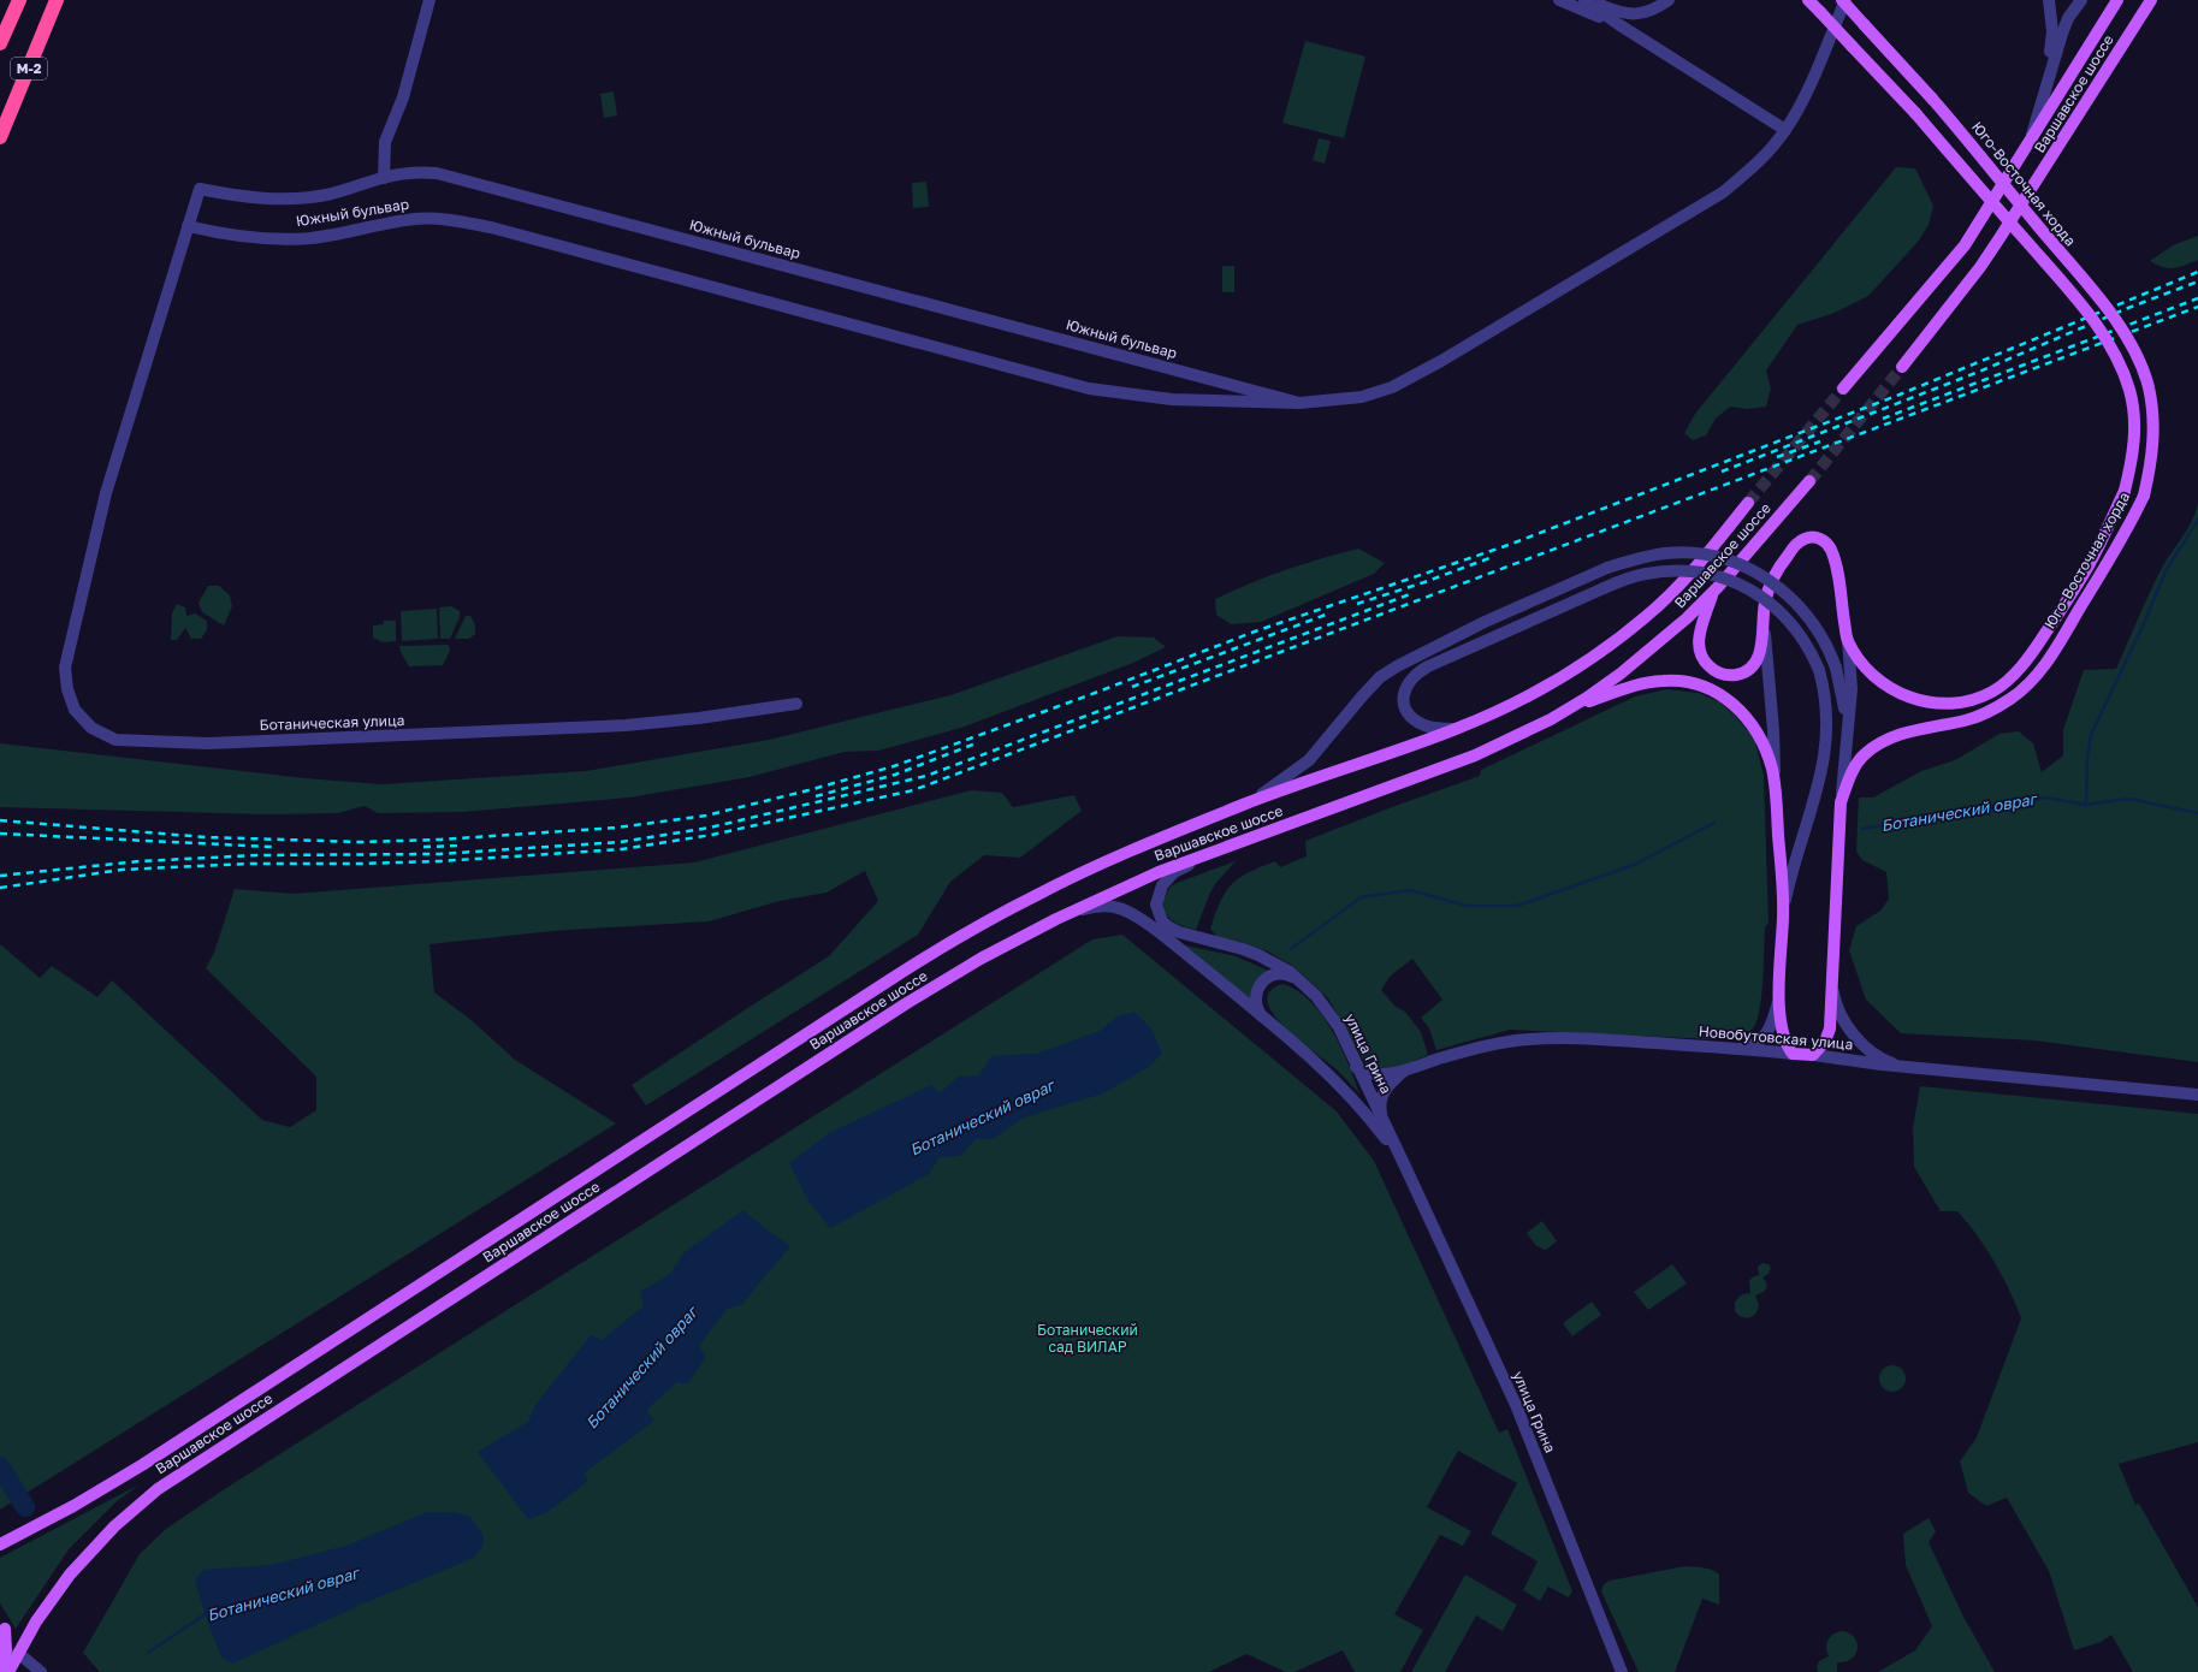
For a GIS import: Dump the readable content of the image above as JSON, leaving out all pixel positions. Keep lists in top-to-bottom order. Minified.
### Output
{"streets":{"highway":["М-2"],"main road":["Варшавское шоссе","Юго-Восточная хорда","Новобутовская улица"],"street":["Южный бульвар","Ботаническая улица","улица Грина"]},"crossings":[["Варшавское шоссе","Юго-Восточная хорда"],["Варшавское шоссе","улица Грина"],["Юго-Восточная хорда","Южный бульвар"],["Юго-Восточная хорда","Новобутовская улица"],["Южный бульвар","Ботаническая улица"],["Новобутовская улица","улица Грина"]],"water":["Ботанический овраг"],"parks":["Ботанический сад ВИЛАР"]}
